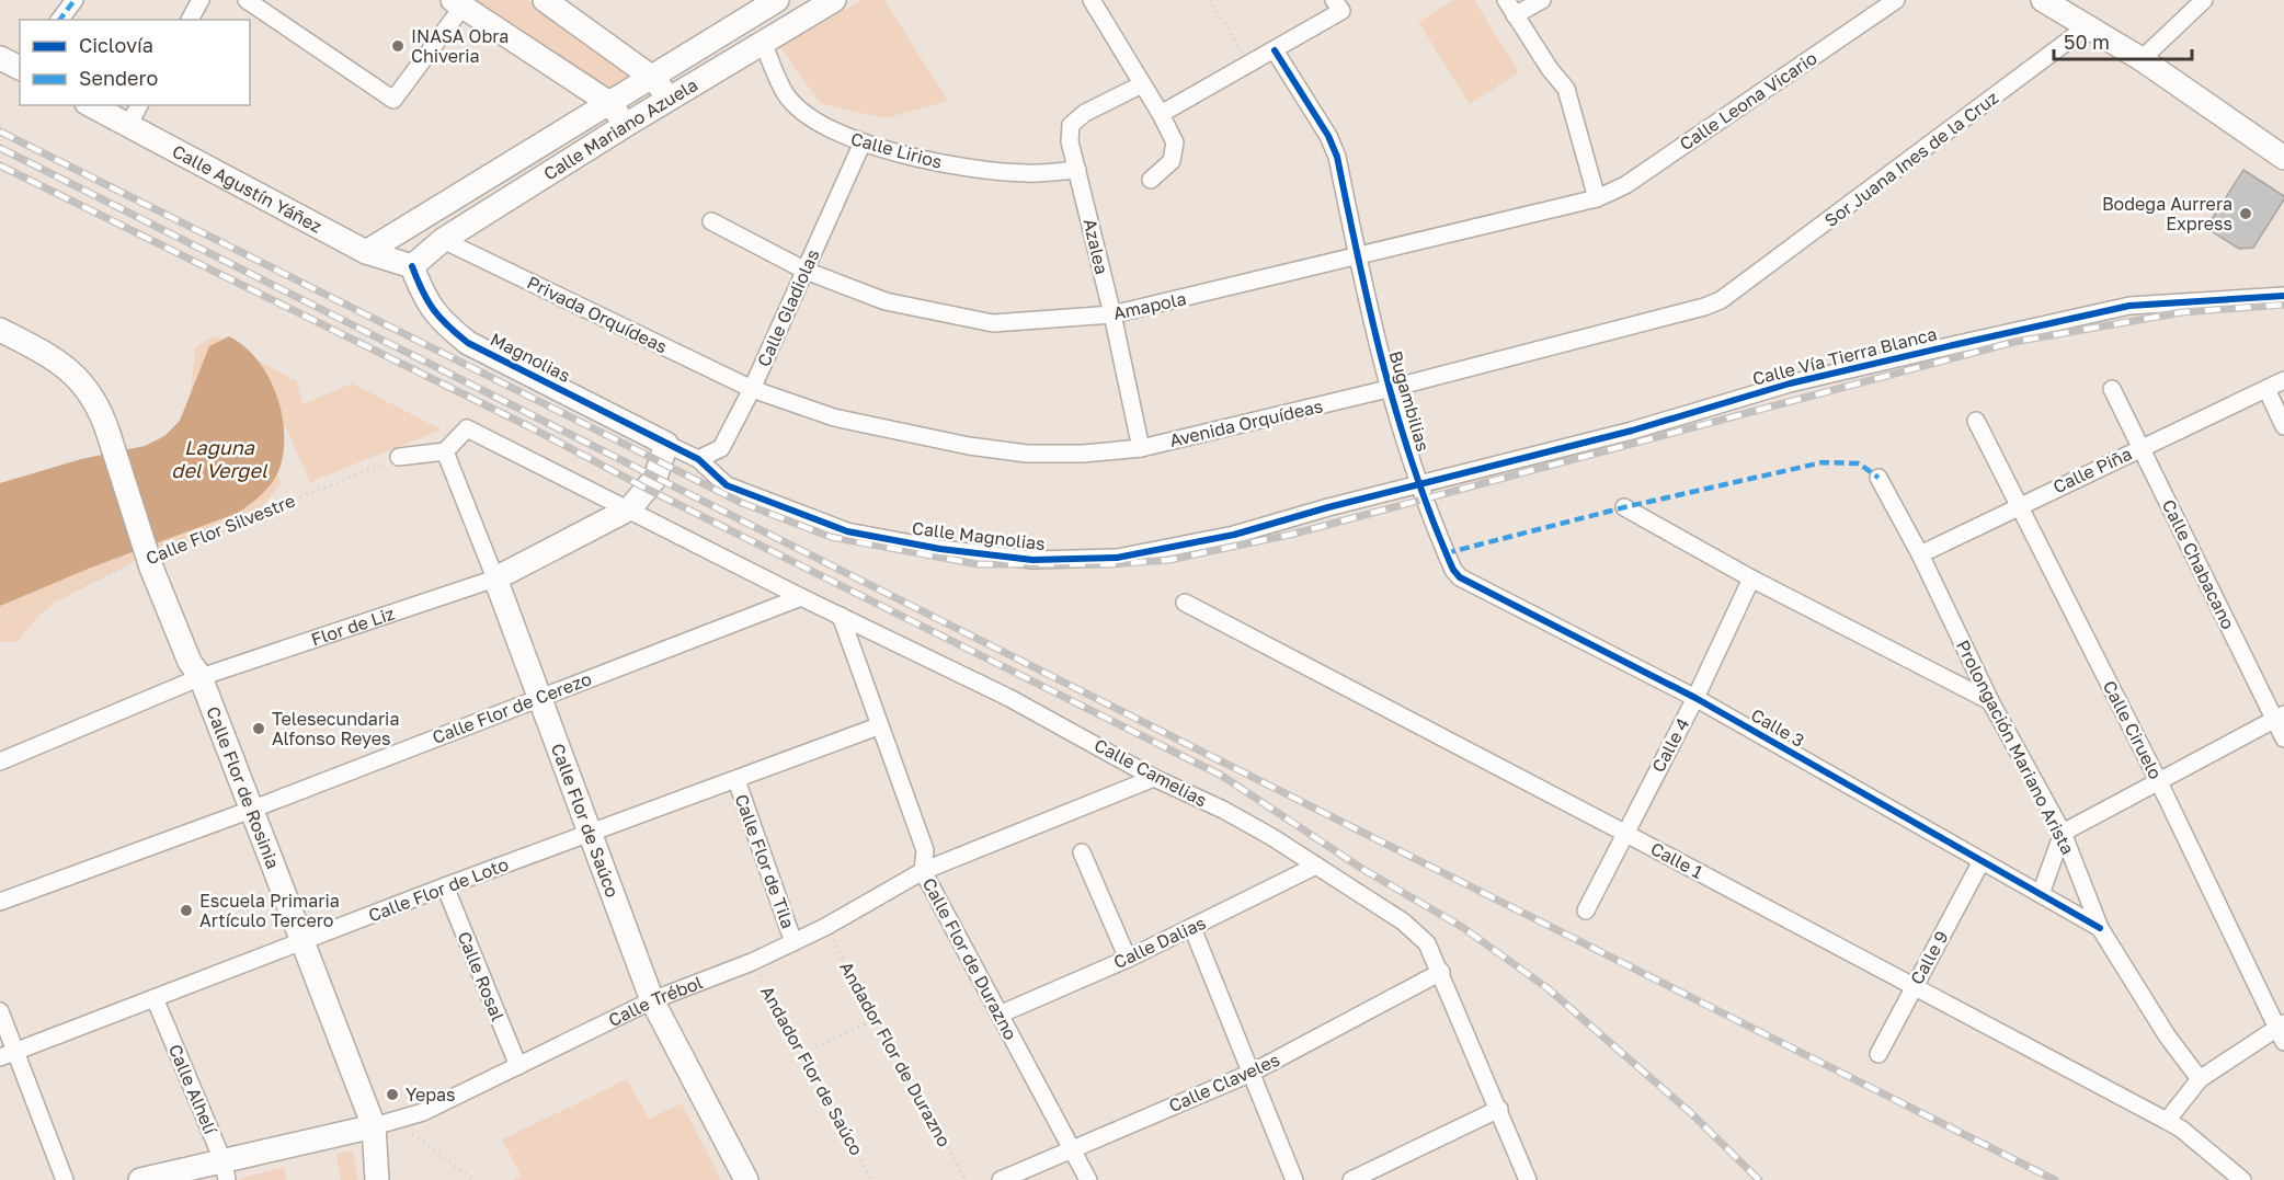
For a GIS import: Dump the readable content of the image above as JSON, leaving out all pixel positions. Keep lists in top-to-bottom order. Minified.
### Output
{"streets":{"street":["Calle Leona Vicario","Calle Mariano Azuela","Calle Lirios","Sor Juana Ines de la Cruz","Calle Agustín Yáñez","Azalea","Amapola","Calle Gladiolas","Privada Orquídeas","Calle Vía Tierra Blanca","Magnolias","Bugambilias","Avenida Orquídeas","Calle Piña","Calle Magnolias","Calle Chabacano","Flor de Liz","Calle Flor de Cerezo","Calle 3","Calle Ciruelo","Calle 4","Prolongación Mariano Arista","Calle Camelias","Calle Flor de Rosinia","Calle Flor de Saúco","Calle 1","Calle Flor de Tila","Calle Flor de Loto","Calle Dalias","Calle 9","Calle Flor de Durazno","Calle Rosal","Calle Trébol","Calle Claveles","Calle Alhelí"],"path":["Calle Flor Silvestre","Andador Flor de Durazno","Andador Flor de Saúco"]},"crossings":[["Calle Leona Vicario","Amapola"],["Calle Mariano Azuela","Calle Lirios"],["Calle Mariano Azuela","Calle Agustín Yáñez"],["Calle Mariano Azuela","Privada Orquídeas"],["Calle Mariano Azuela","Magnolias"],["Calle Lirios","Azalea"],["Calle Lirios","Calle Gladiolas"],["Sor Juana Ines de la Cruz","Avenida Orquídeas"],["Calle Agustín Yáñez","Magnolias"],["Azalea","Amapola"],["Azalea","Avenida Orquídeas"],["Amapola","Calle Gladiolas"],["Amapola","Bugambilias"],["Calle Gladiolas","Privada Orquídeas"],["Calle Gladiolas","Avenida Orquídeas"],["Calle Gladiolas","Calle Magnolias"],["Privada Orquídeas","Avenida Orquídeas"],["Calle Vía Tierra Blanca","Bugambilias"],["Calle Vía Tierra Blanca","Calle Magnolias"],["Magnolias","Calle Magnolias"],["Magnolias","Flor de Liz"],["Bugambilias","Avenida Orquídeas"],["Bugambilias","Calle Magnolias"],["Bugambilias","Calle 3"],["Calle Piña","Calle Chabacano"],["Calle Piña","Calle Ciruelo"],["Calle Piña","Prolongación Mariano Arista"],["Calle Flor Silvestre","Calle Flor de Rosinia"],["Calle Magnolias","Flor de Liz"],["Flor de Liz","Calle Camelias"],["Flor de Liz","Calle Flor de Rosinia"],["Flor de Liz","Calle Flor de Saúco"],["Calle Flor de Cerezo","Calle Camelias"],["Calle Flor de Cerezo","Calle Flor de Rosinia"],["Calle Flor de Cerezo","Calle Flor de Saúco"],["Calle 3","Calle 4"],["Calle 3","Prolongación Mariano Arista"],["Calle 3","Calle 9"],["Calle 4","Calle 1"],["Calle Camelias","Calle Flor de Saúco"],["Calle Camelias","Calle Dalias"],["Calle Camelias","Calle Flor de Durazno"],["Calle Camelias","Calle Trébol"],["Calle Camelias","Calle Claveles"],["Calle Flor de Rosinia","Calle Flor de Loto"],["Calle Flor de Rosinia","Calle Trébol"],["Calle Flor de Saúco","Calle Flor de Loto"],["Calle Flor de Saúco","Calle Trébol"],["Calle 1","Calle 9"],["Calle Flor de Tila","Calle Flor de Loto"],["Calle Flor de Tila","Calle Trébol"],["Calle Flor de Loto","Calle Flor de Durazno"],["Calle Flor de Loto","Calle Rosal"],["Calle Flor de Loto","Calle Alhelí"],["Calle Dalias","Calle Flor de Durazno"],["Calle Flor de Durazno","Calle Trébol"],["Calle Flor de Durazno","Calle Claveles"],["Calle Rosal","Calle Trébol"],["Calle Trébol","Andador Flor de Durazno"],["Calle Trébol","Andador Flor de Saúco"],["Calle Trébol","Calle Alhelí"]],"water":["Laguna del Vergel"],"places":["INASA Obra Chiveria","Bodega Aurrera Express","Telesecundaria Alfonso Reyes","Escuela Primaria Artículo Tercero","Yepas"],"legend":["Ciclovía","Sendero"],"scale_bar":"50 m"}
